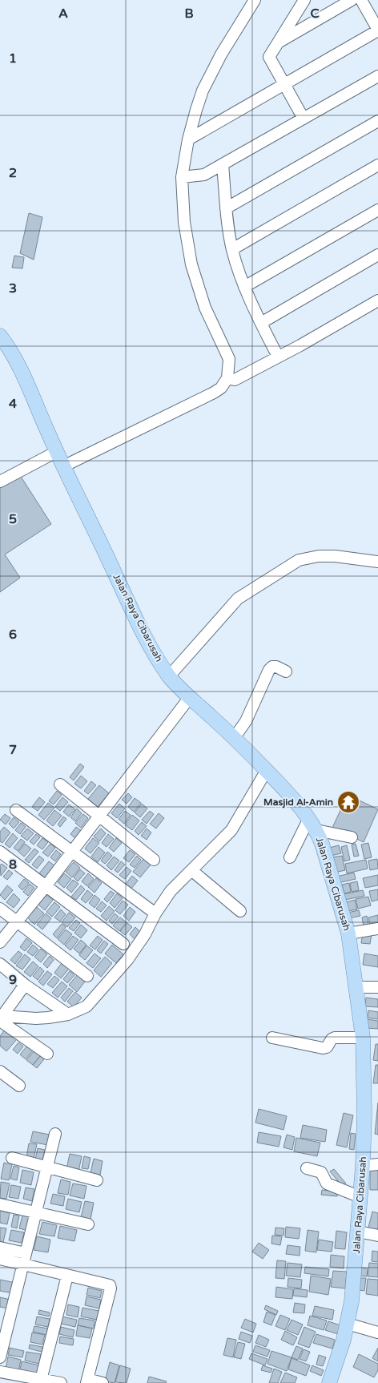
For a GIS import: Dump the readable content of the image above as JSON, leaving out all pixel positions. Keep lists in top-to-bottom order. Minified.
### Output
{"streets":{"main road":["Jalan Raya Cibarusah"]},"places":{"temple":["Masjid Al-Amin"]},"grid":{"columns":["A","B","C"],"rows":["1","2","3","4","5","6","7","8","9"]}}
